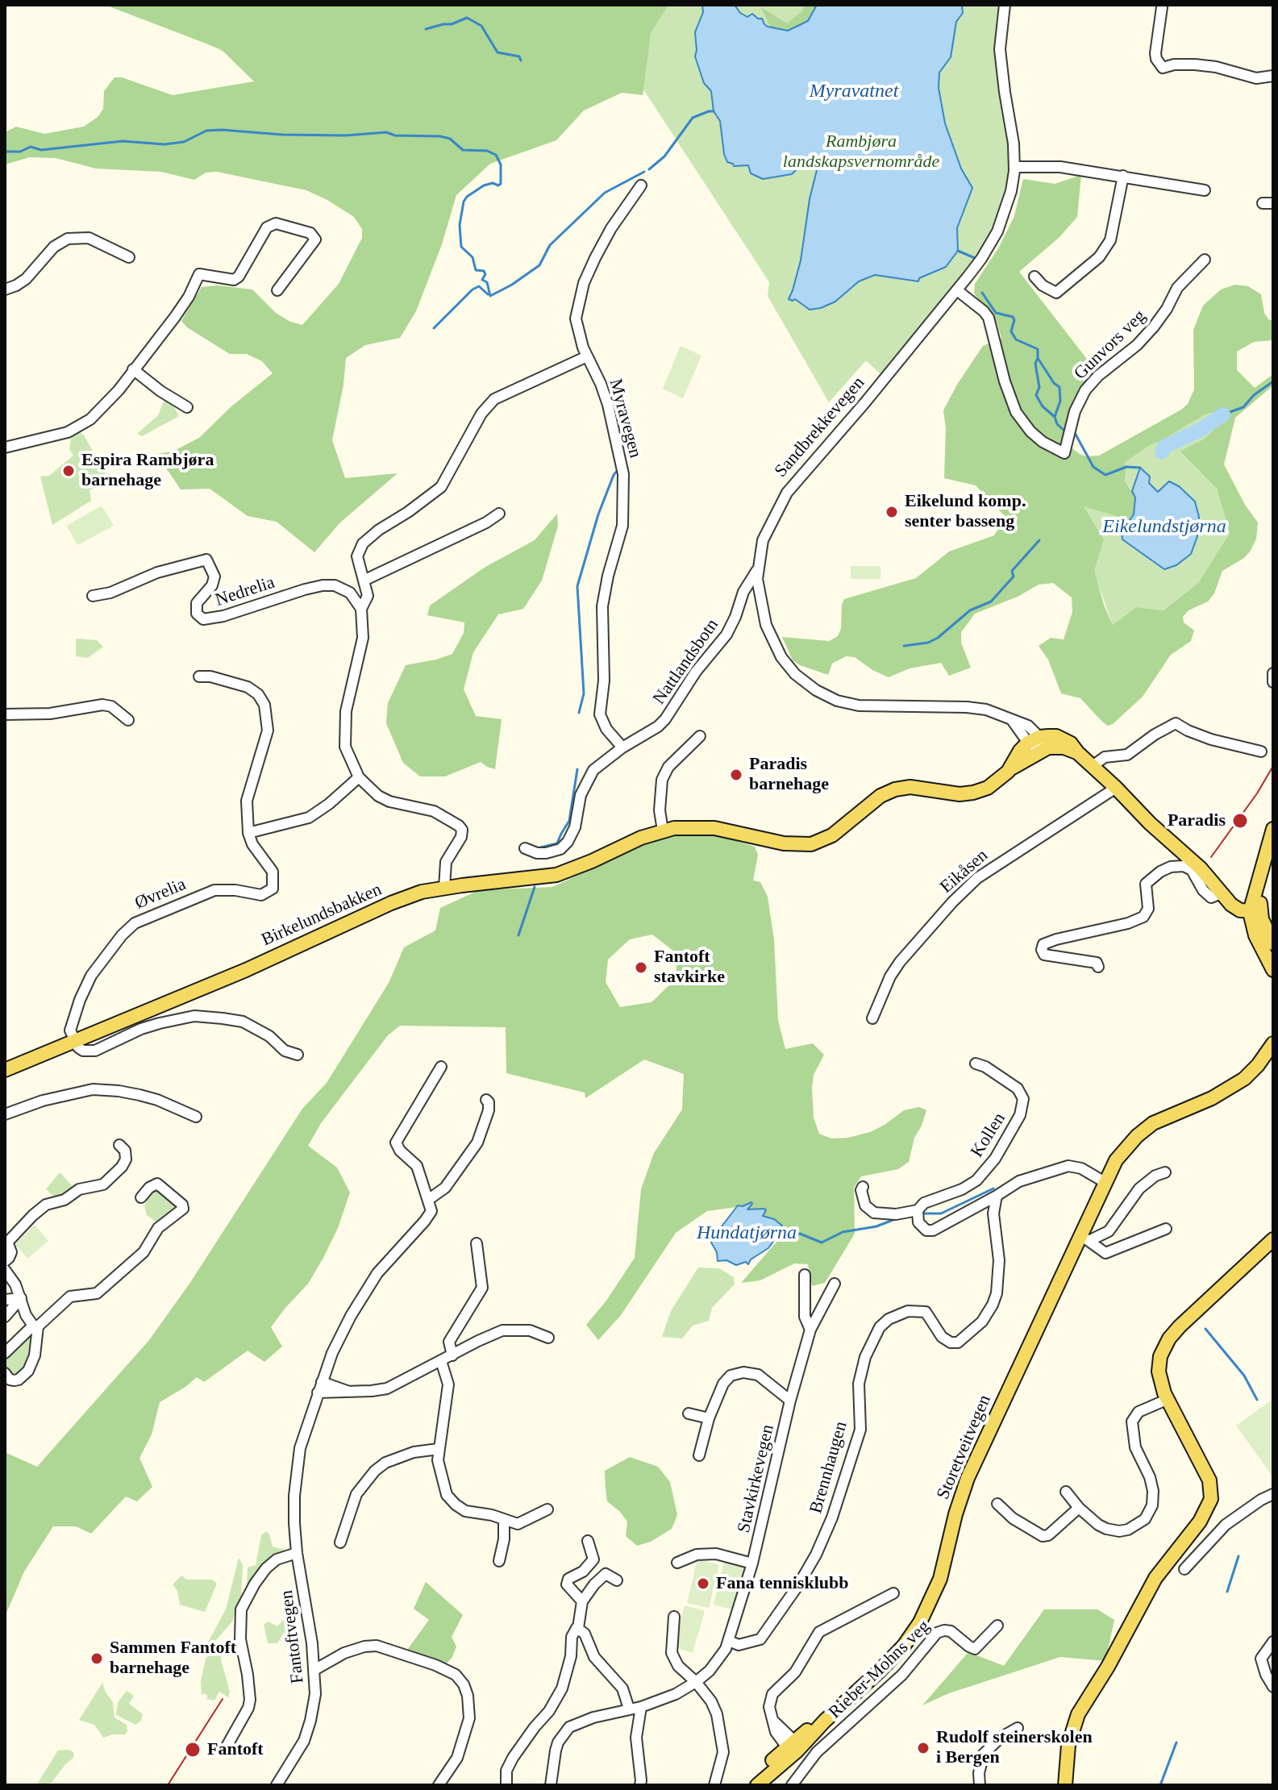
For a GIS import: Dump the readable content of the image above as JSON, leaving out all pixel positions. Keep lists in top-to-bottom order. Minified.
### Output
{"streets":{"main road":["Birkelundsbakken","Storetveitvegen"],"street":["Gunvors veg","Myravegen","Sandbrekkevegen","Nedrelia","Nattlandsbotn","Eikåsen","Øvrelia","Kollen","Brennhaugen","Stavkirkevegen","Fantoftvegen","Rieber-Mohns veg"]},"crossings":[["Gunvors veg","Sandbrekkevegen"],["Myravegen","Nattlandsbotn"],["Sandbrekkevegen","Nattlandsbotn"],["Øvrelia","Birkelundsbakken"],["Brennhaugen","Stavkirkevegen"]],"water":["Myravatnet","Eikelundstjørna","Hundatjørna"],"parks":["Rambjøra landskapsvernområde"],"places":["Espira Rambjøra barnehage","Eikelund komp. senter basseng","Paradis barnehage","Paradis","Fantoft stavkirke","Fana tennisklubb","Sammen Fantoft barnehage","Rudolf steinerskolen i Bergen","Fantoft"]}
